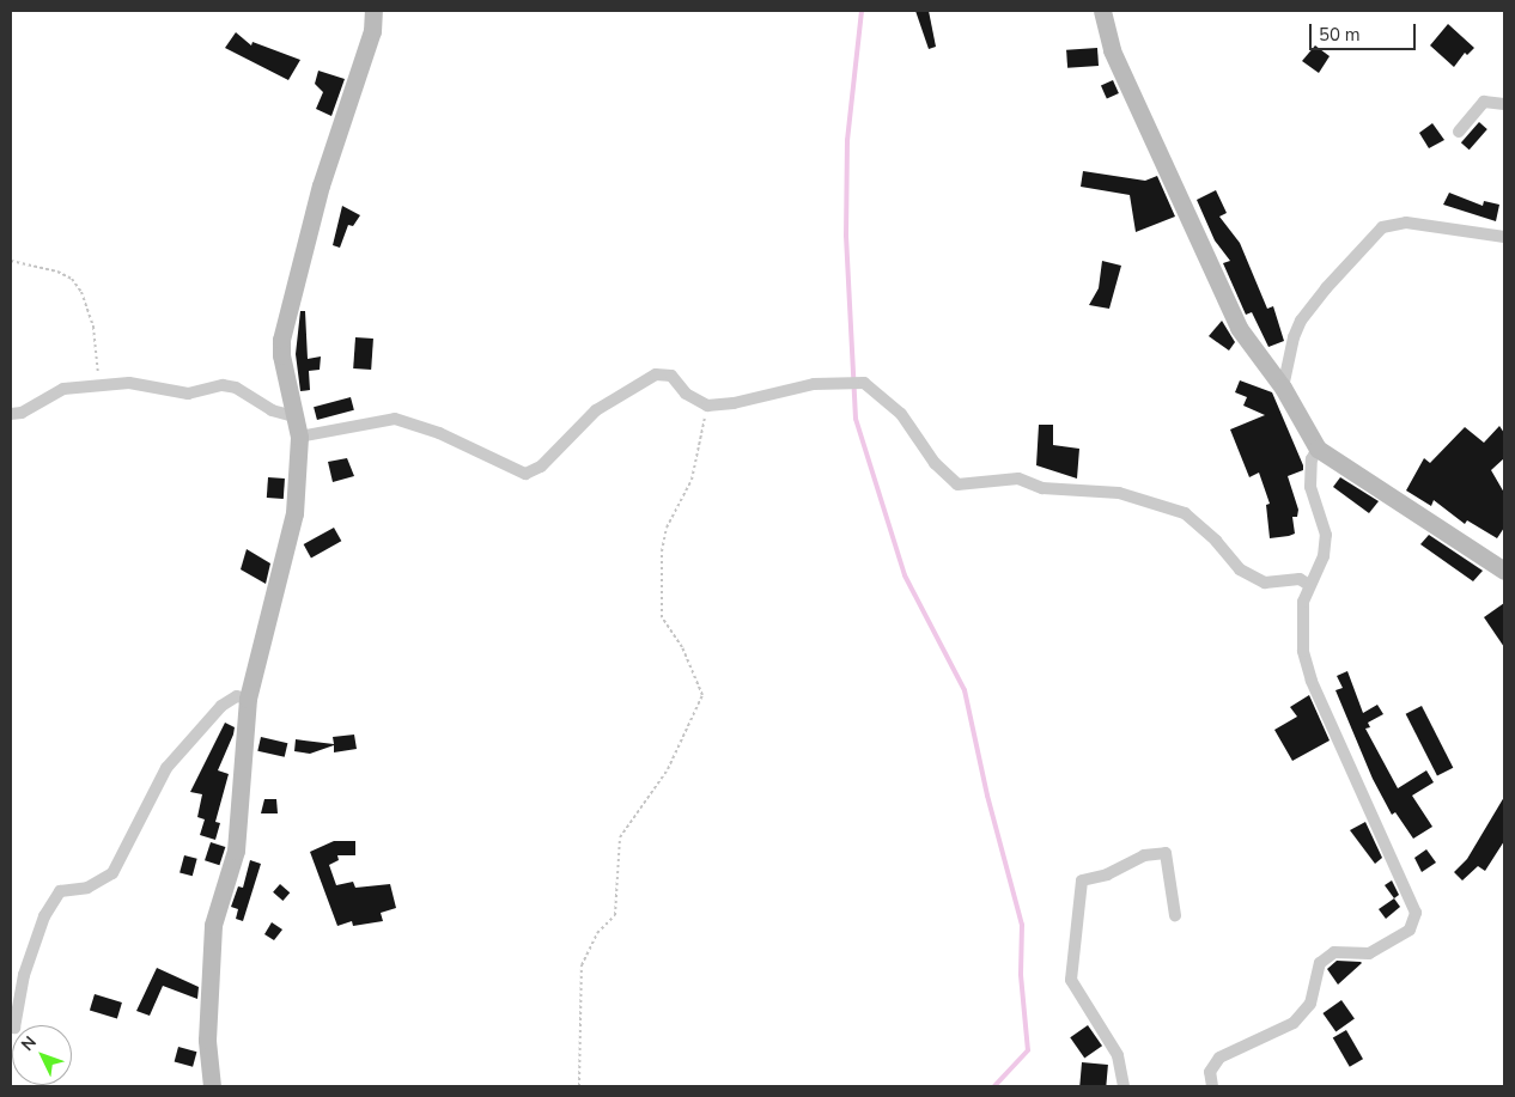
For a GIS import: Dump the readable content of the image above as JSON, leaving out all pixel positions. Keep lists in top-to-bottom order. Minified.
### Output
{"scale_bar":"50 m","north":"top left"}
